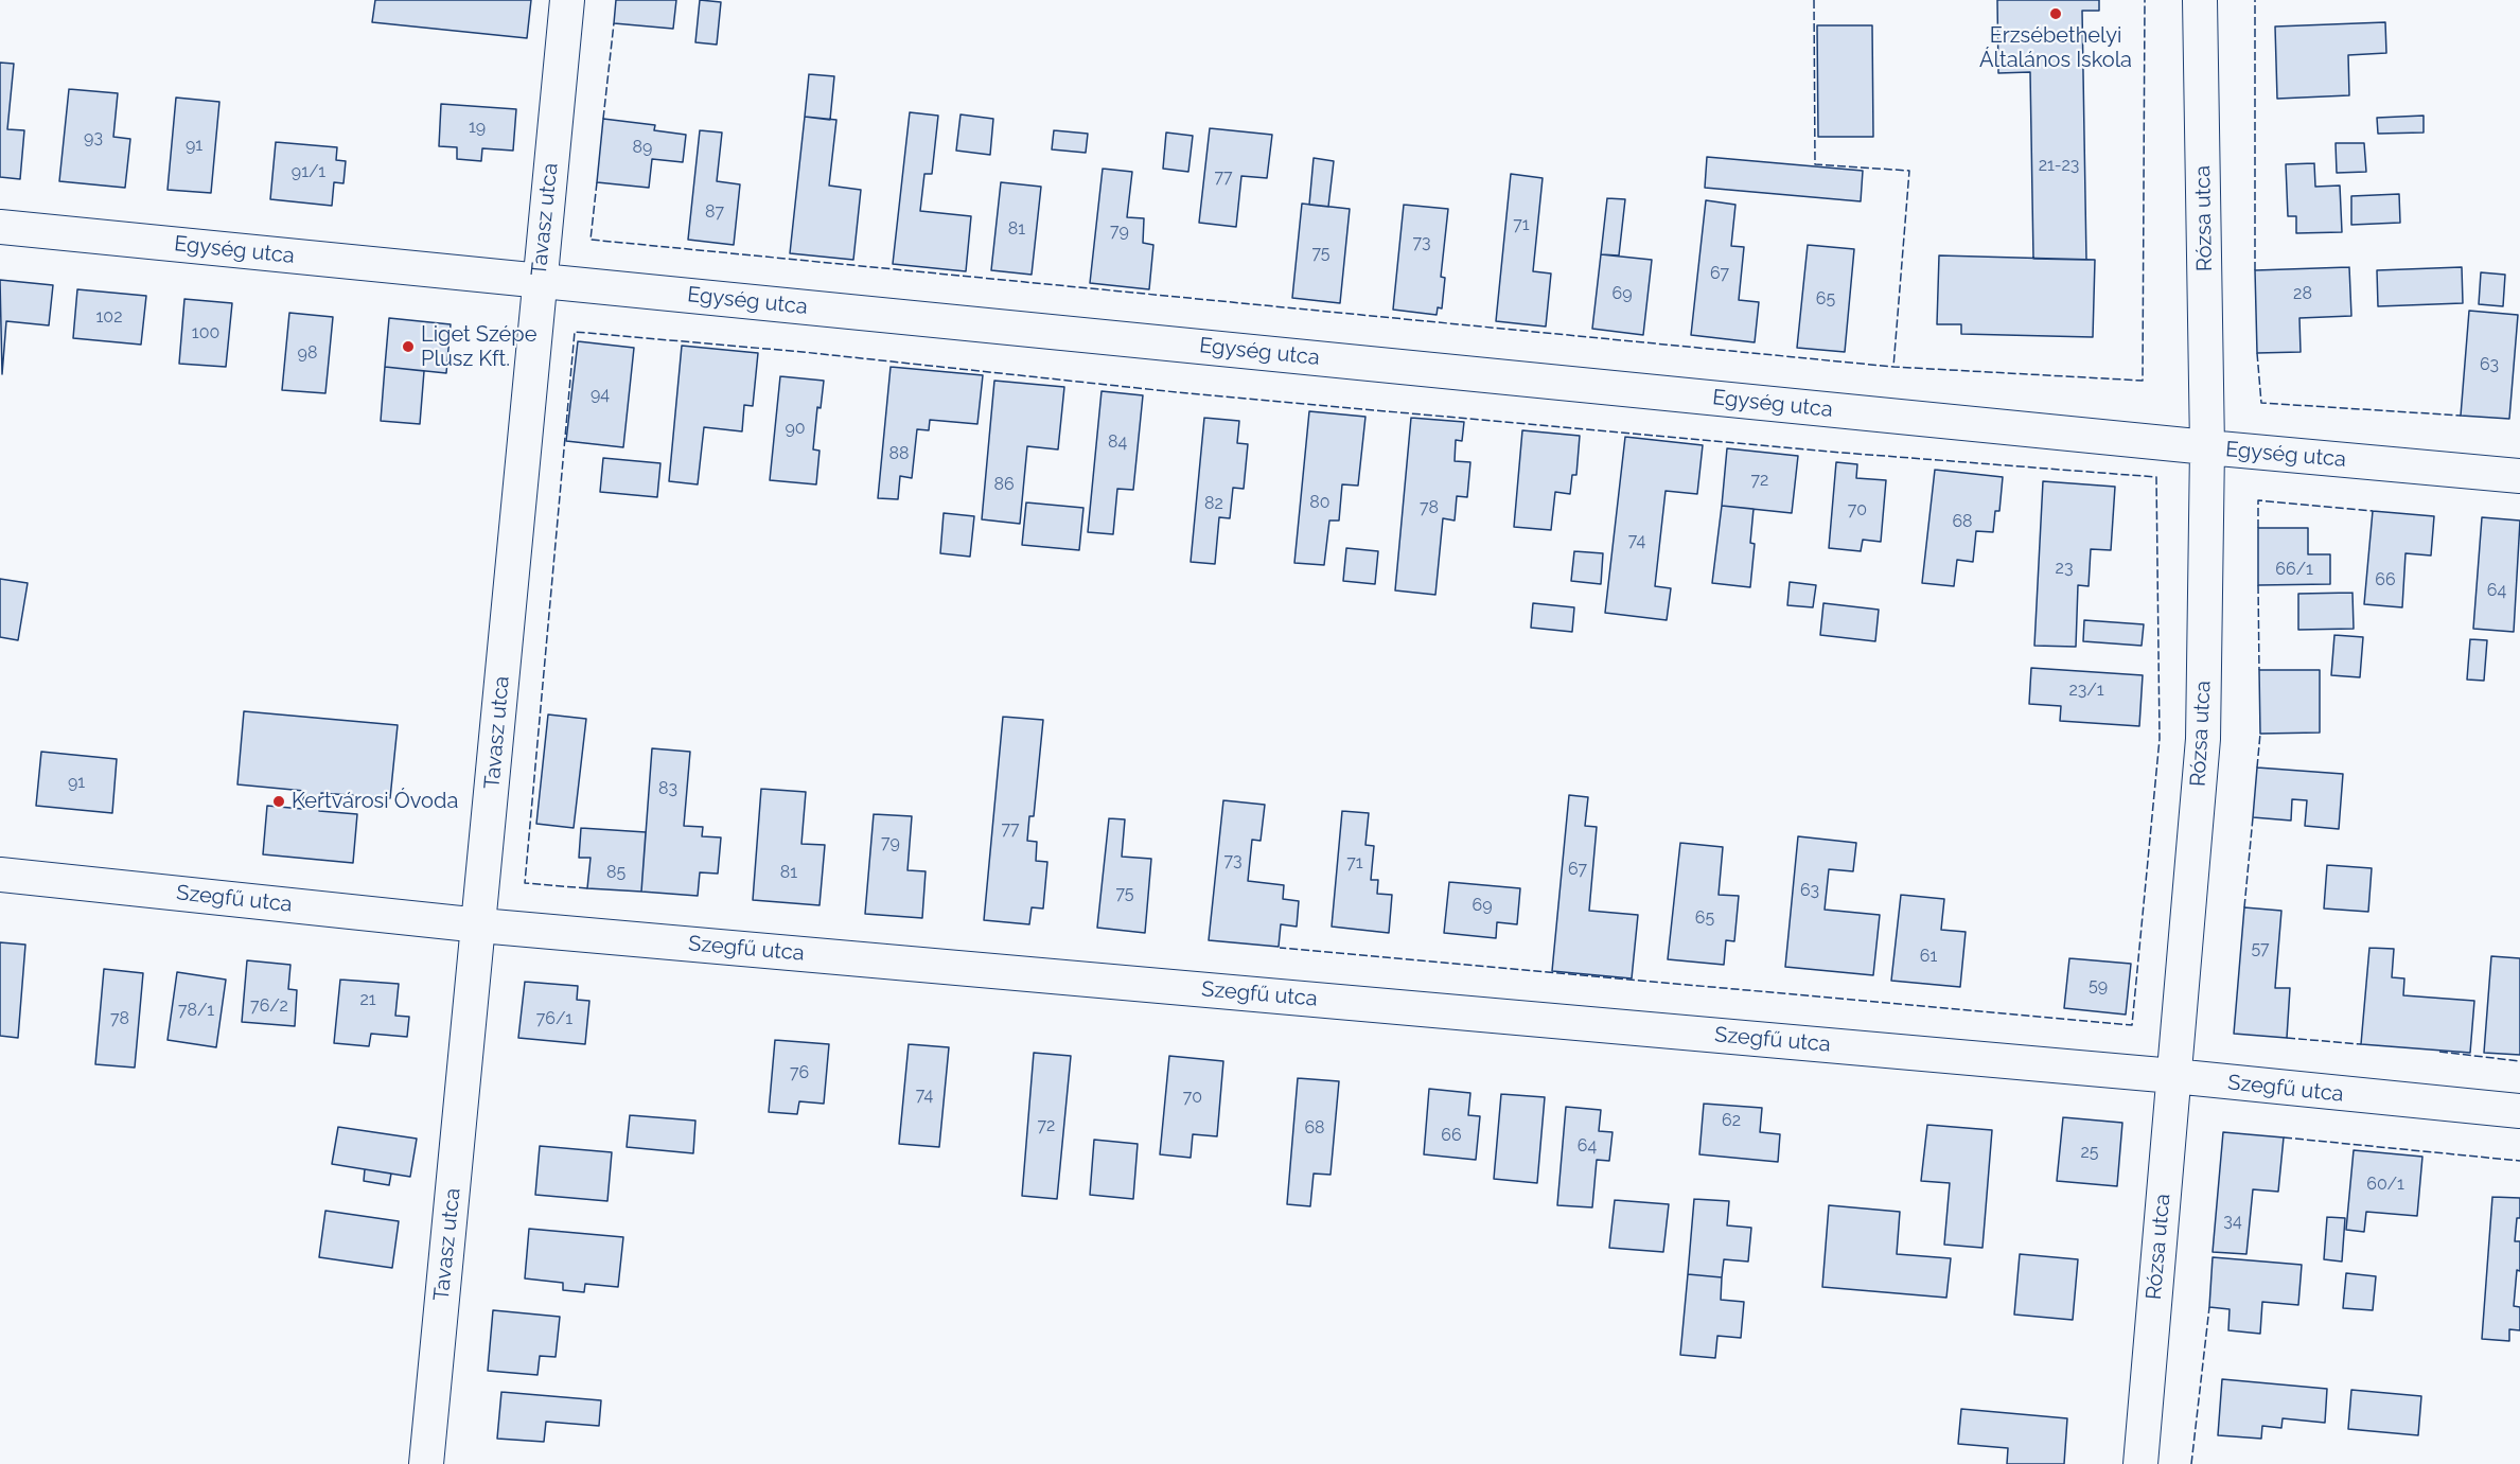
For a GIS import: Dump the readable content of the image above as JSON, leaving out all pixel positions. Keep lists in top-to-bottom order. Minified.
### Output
{"streets":{"street":["Rózsa utca","Tavasz utca","Egység utca","Szegfű utca"]},"crossings":[["Rózsa utca","Egység utca"],["Rózsa utca","Szegfű utca"],["Tavasz utca","Egység utca"],["Tavasz utca","Szegfű utca"]],"places":["Erzsébethelyi Általános Iskola","Liget Szépe Plusz Kft.","Kertvárosi Óvoda"],"house_numbers":["19","93","91","89","21-23","91/1","77","87","71","81","79","73","75","67","69","28","65","102","100","98","63","94","90","84","88","72","86","80","82","78","70","68","74","23","66/1","66","64","23/1","91","83","77","79","73","71","67","85","81","63","75","69","65","57","61","59","21","76/2","78/1","78","76/1","76","74","70","62","72","68","66","64","25","60/1","34"]}
